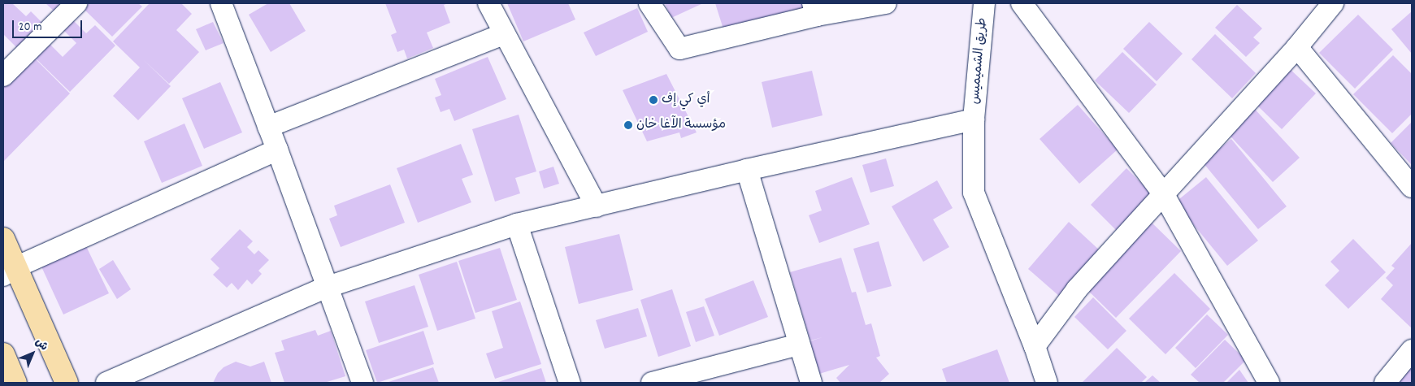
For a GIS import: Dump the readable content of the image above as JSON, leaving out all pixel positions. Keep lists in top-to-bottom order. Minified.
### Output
{"streets":{"street":["طريق الشميميس"]},"places":["أي كي إف","مؤسسة الآغا خان"],"scale_bar":"20 m","north":"top right"}
